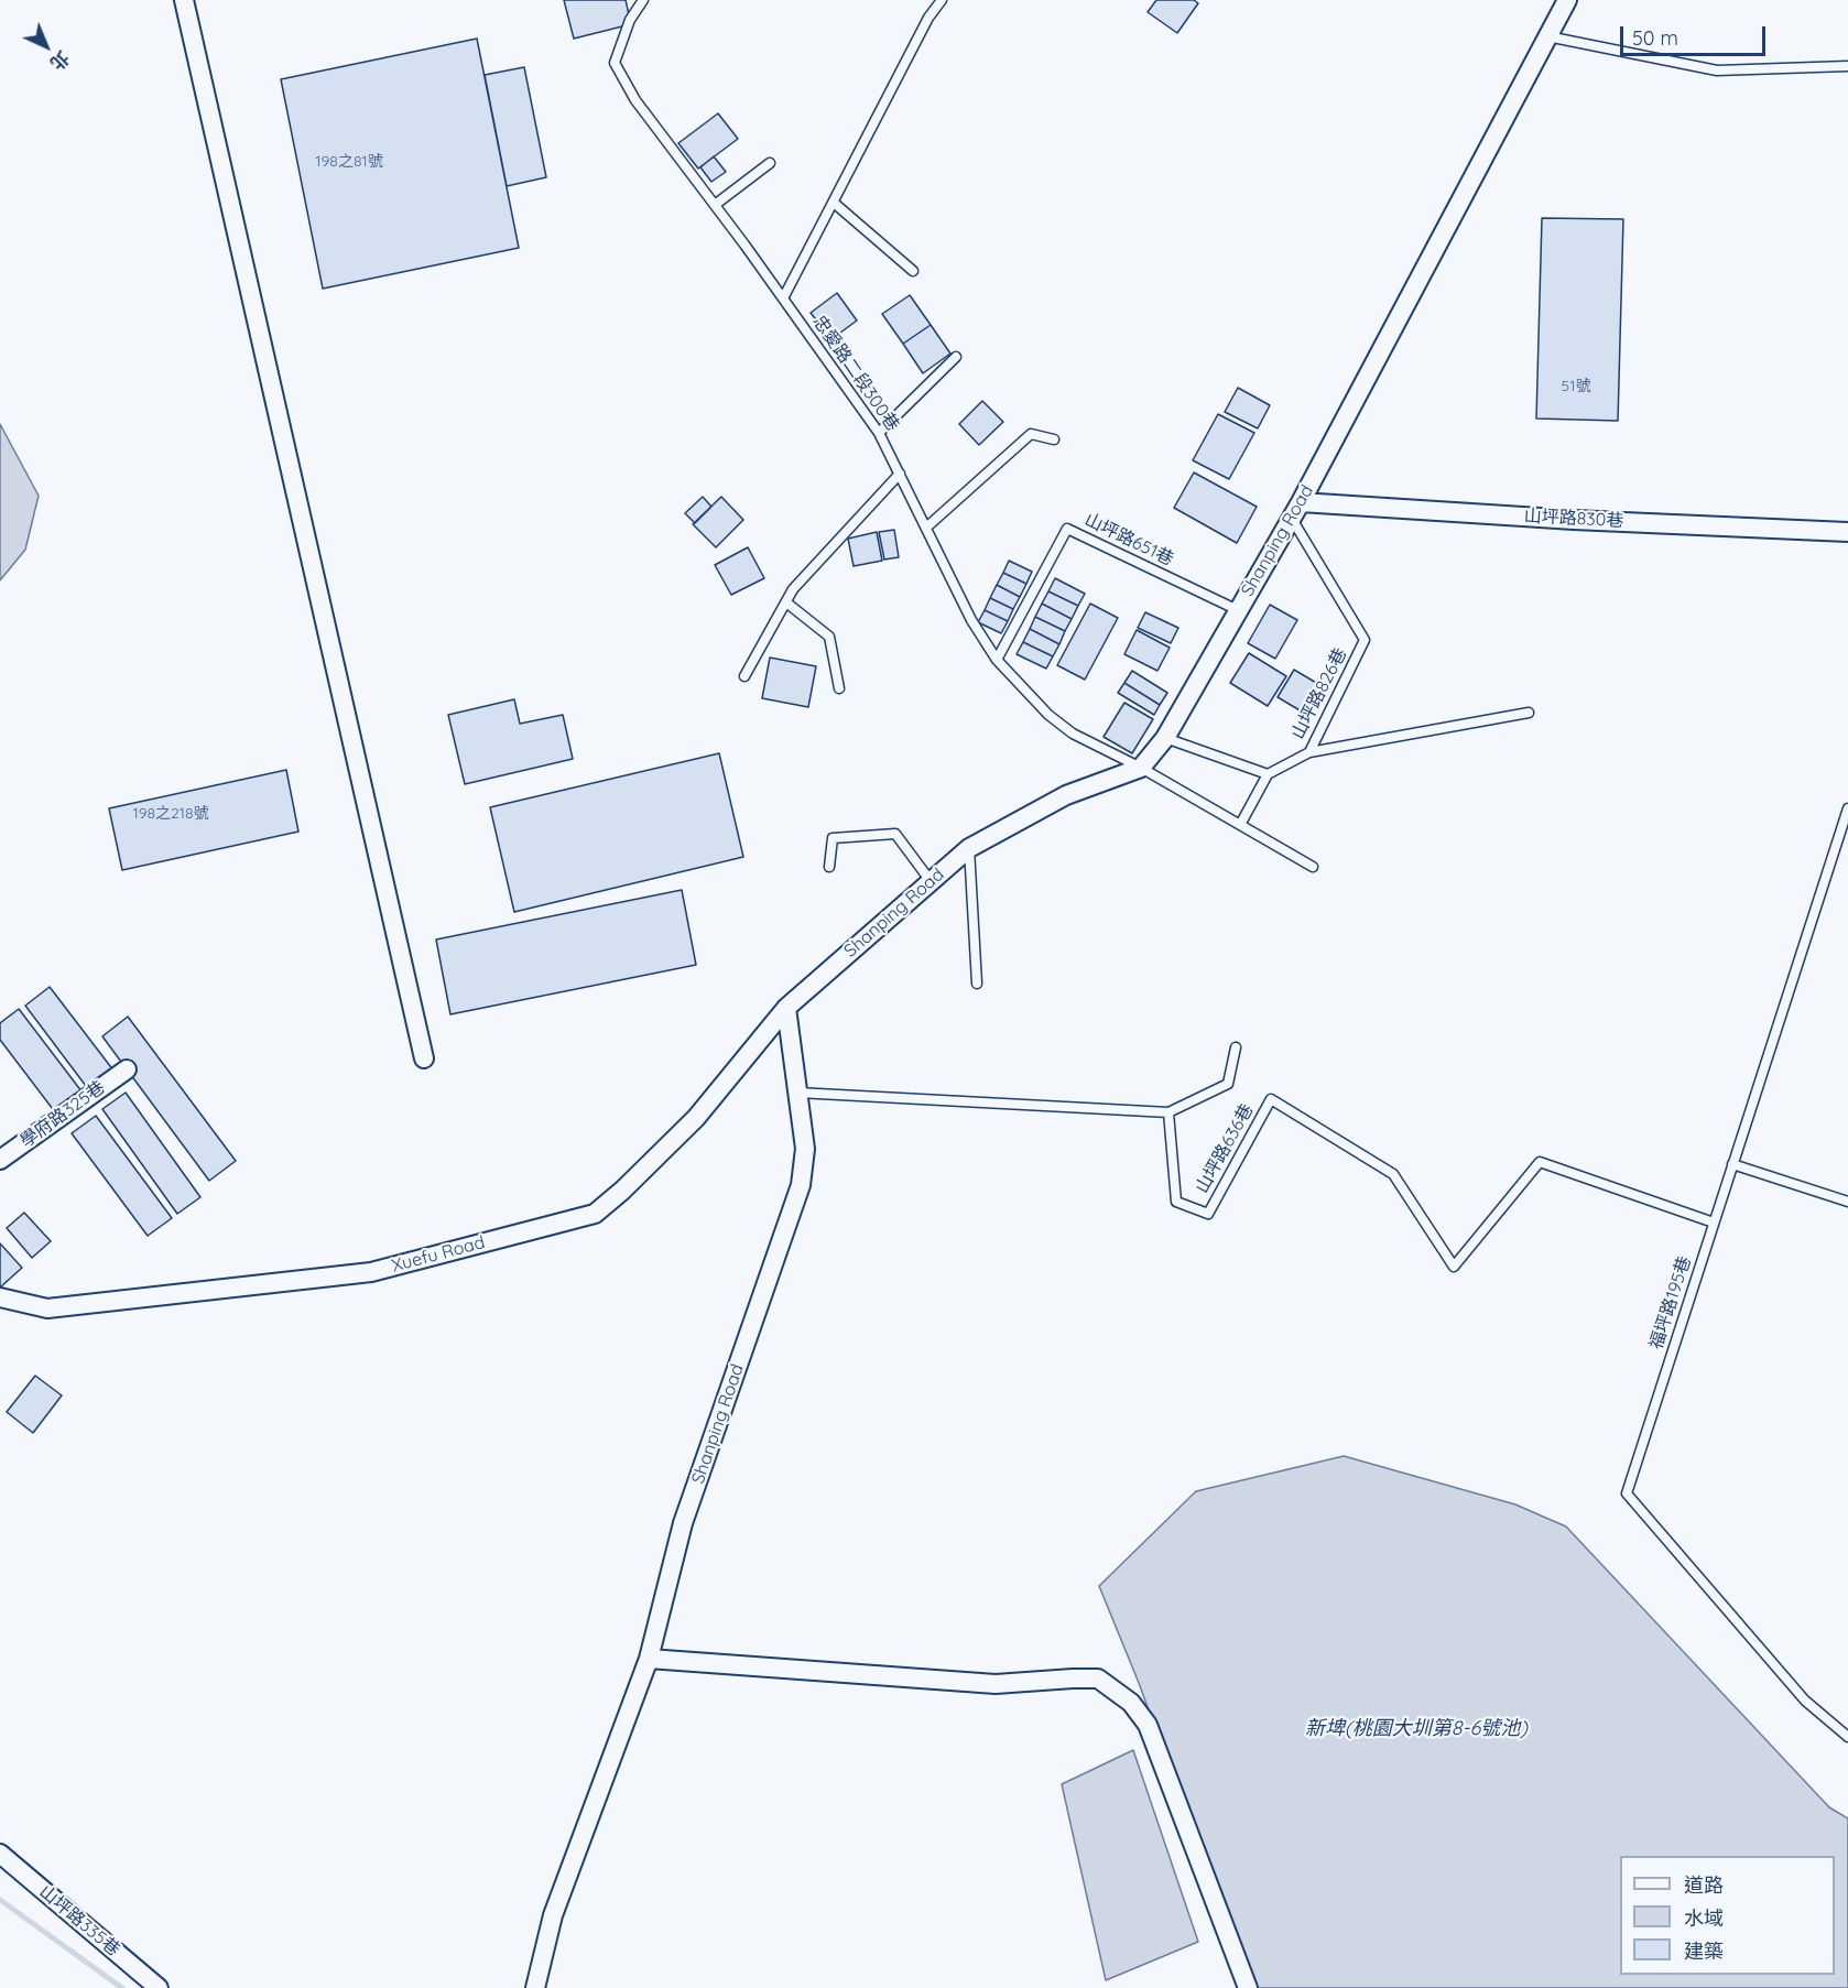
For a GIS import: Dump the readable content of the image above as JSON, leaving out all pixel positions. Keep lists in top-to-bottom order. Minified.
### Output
{"streets":{"street":["山坪路830巷","Shanping Road","學府路325巷","Xuefu Road","山坪路335巷"],"lane":["忠愛路二段300巷","山坪路651巷","山坪路826巷","山坪路636巷","福坪路195巷"]},"crossings":[["忠愛路二段300巷","山坪路651巷"],["忠愛路二段300巷","Shanping Road"],["山坪路830巷","Shanping Road"],["山坪路830巷","山坪路826巷"],["山坪路651巷","Shanping Road"],["Shanping Road","山坪路826巷"],["Shanping Road","Xuefu Road"],["山坪路636巷","福坪路195巷"]],"water":["新埤(桃園大圳第8-6號池)"],"house_numbers":["198之81號","51號","198之218號"],"legend":["道路","水域","建築"],"scale_bar":"50 m","north":"bottom right"}
